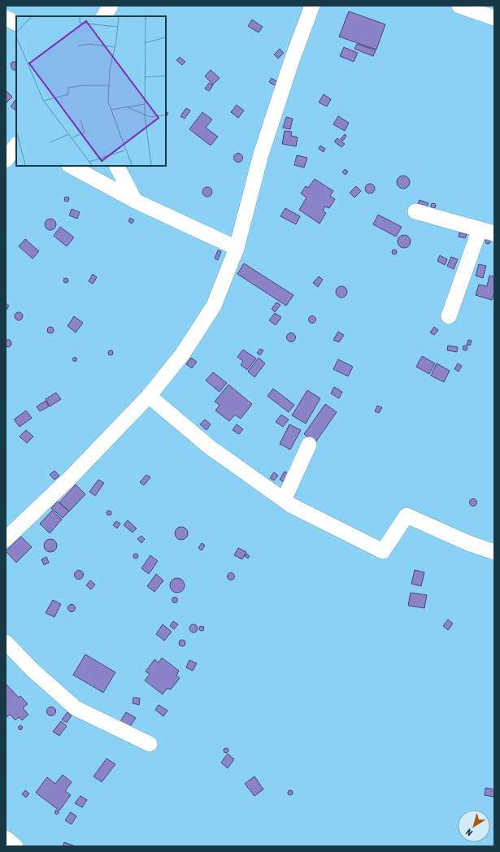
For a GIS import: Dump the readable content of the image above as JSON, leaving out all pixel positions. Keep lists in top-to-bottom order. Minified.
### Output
{"north":"bottom left"}
